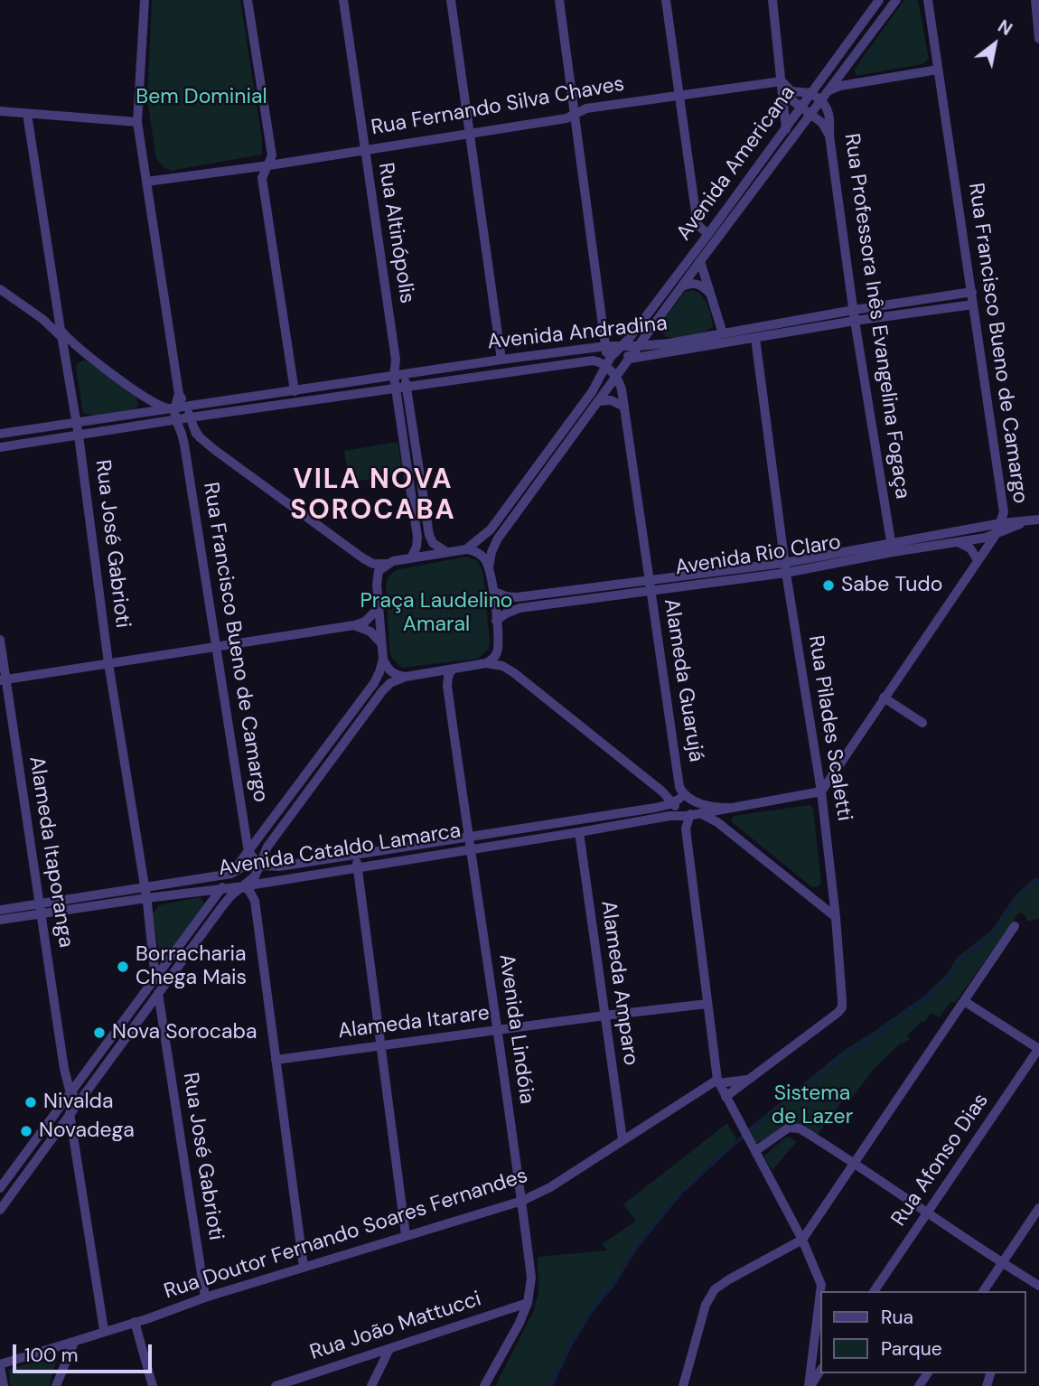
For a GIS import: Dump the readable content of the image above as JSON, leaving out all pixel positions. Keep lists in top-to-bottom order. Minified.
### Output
{"streets":{"street":["Rua Fernando Silva Chaves","Avenida Americana","Rua Altinópolis","Rua Professora Inês Evangelina Fogaça","Avenida Andradina","Rua Francisco Bueno de Camargo","Rua José Gabrioti","Avenida Rio Claro","Alameda Guarujá","Rua Pilades Scaletti","Avenida Cataldo Lamarca","Alameda Itaporanga","Alameda Amparo","Alameda Itarare","Avenida Lindóia","Rua Afonso Dias","Rua Doutor Fernando Soares Fernandes","Rua João Mattucci"]},"crossings":[["Rua Fernando Silva Chaves","Rua Altinópolis"],["Avenida Americana","Rua Altinópolis"],["Avenida Americana","Rua Professora Inês Evangelina Fogaça"],["Avenida Americana","Avenida Andradina"],["Avenida Americana","Avenida Rio Claro"],["Avenida Americana","Alameda Guarujá"],["Avenida Americana","Avenida Lindóia"],["Rua Altinópolis","Avenida Andradina"],["Rua Altinópolis","Avenida Rio Claro"],["Rua Altinópolis","Avenida Lindóia"],["Rua Professora Inês Evangelina Fogaça","Avenida Andradina"],["Rua Professora Inês Evangelina Fogaça","Avenida Rio Claro"],["Avenida Andradina","Rua Francisco Bueno de Camargo"],["Avenida Andradina","Rua José Gabrioti"],["Avenida Andradina","Rua Pilades Scaletti"],["Rua Francisco Bueno de Camargo","Avenida Rio Claro"],["Rua Francisco Bueno de Camargo","Rua Pilades Scaletti"],["Rua Francisco Bueno de Camargo","Avenida Cataldo Lamarca"],["Rua José Gabrioti","Avenida Cataldo Lamarca"],["Rua José Gabrioti","Rua Doutor Fernando Soares Fernandes"],["Avenida Rio Claro","Alameda Guarujá"],["Avenida Rio Claro","Rua Pilades Scaletti"],["Avenida Rio Claro","Avenida Lindóia"],["Alameda Guarujá","Avenida Cataldo Lamarca"],["Rua Pilades Scaletti","Avenida Cataldo Lamarca"],["Rua Pilades Scaletti","Rua Doutor Fernando Soares Fernandes"],["Avenida Cataldo Lamarca","Alameda Itaporanga"],["Avenida Cataldo Lamarca","Alameda Amparo"],["Avenida Cataldo Lamarca","Avenida Lindóia"],["Alameda Amparo","Alameda Itarare"],["Alameda Amparo","Rua Doutor Fernando Soares Fernandes"],["Alameda Itarare","Avenida Lindóia"],["Avenida Lindóia","Rua Doutor Fernando Soares Fernandes"],["Avenida Lindóia","Rua João Mattucci"]],"districts":["VILA NOVA SOROCABA"],"parks":["Bem Dominial","Praça Laudelino Amaral","Sistema de Lazer"],"places":["Sabe Tudo","Borracharia Chega Mais","Nova Sorocaba","Nivalda","Novadega"],"legend":["Rua","Parque"],"scale_bar":"100 m","north":"top right"}
